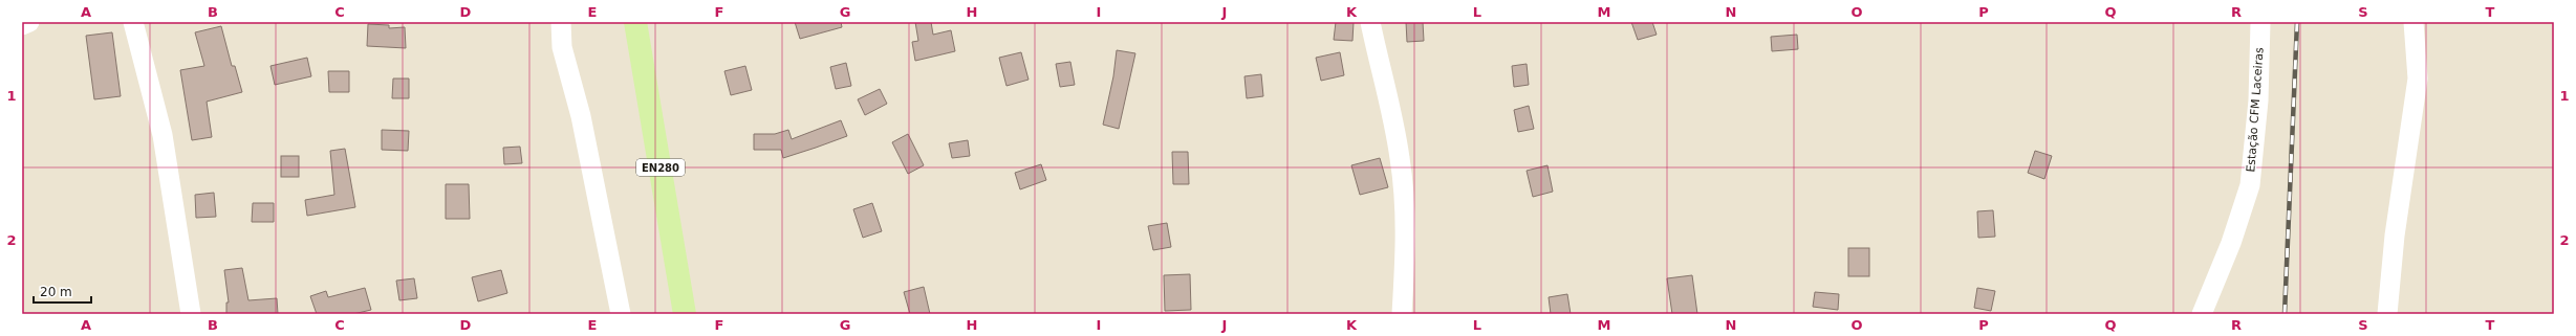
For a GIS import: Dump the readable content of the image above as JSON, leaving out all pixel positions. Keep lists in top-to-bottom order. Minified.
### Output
{"streets":{"main road":["EN280"],"street":["Estação CFM Laceiras"]},"scale_bar":"20 m","grid":{"columns":["A","B","C","D","E","F","G","H","I","J","K","L","M","N","O","P","Q","R","S","T"],"rows":["1","2"]}}
